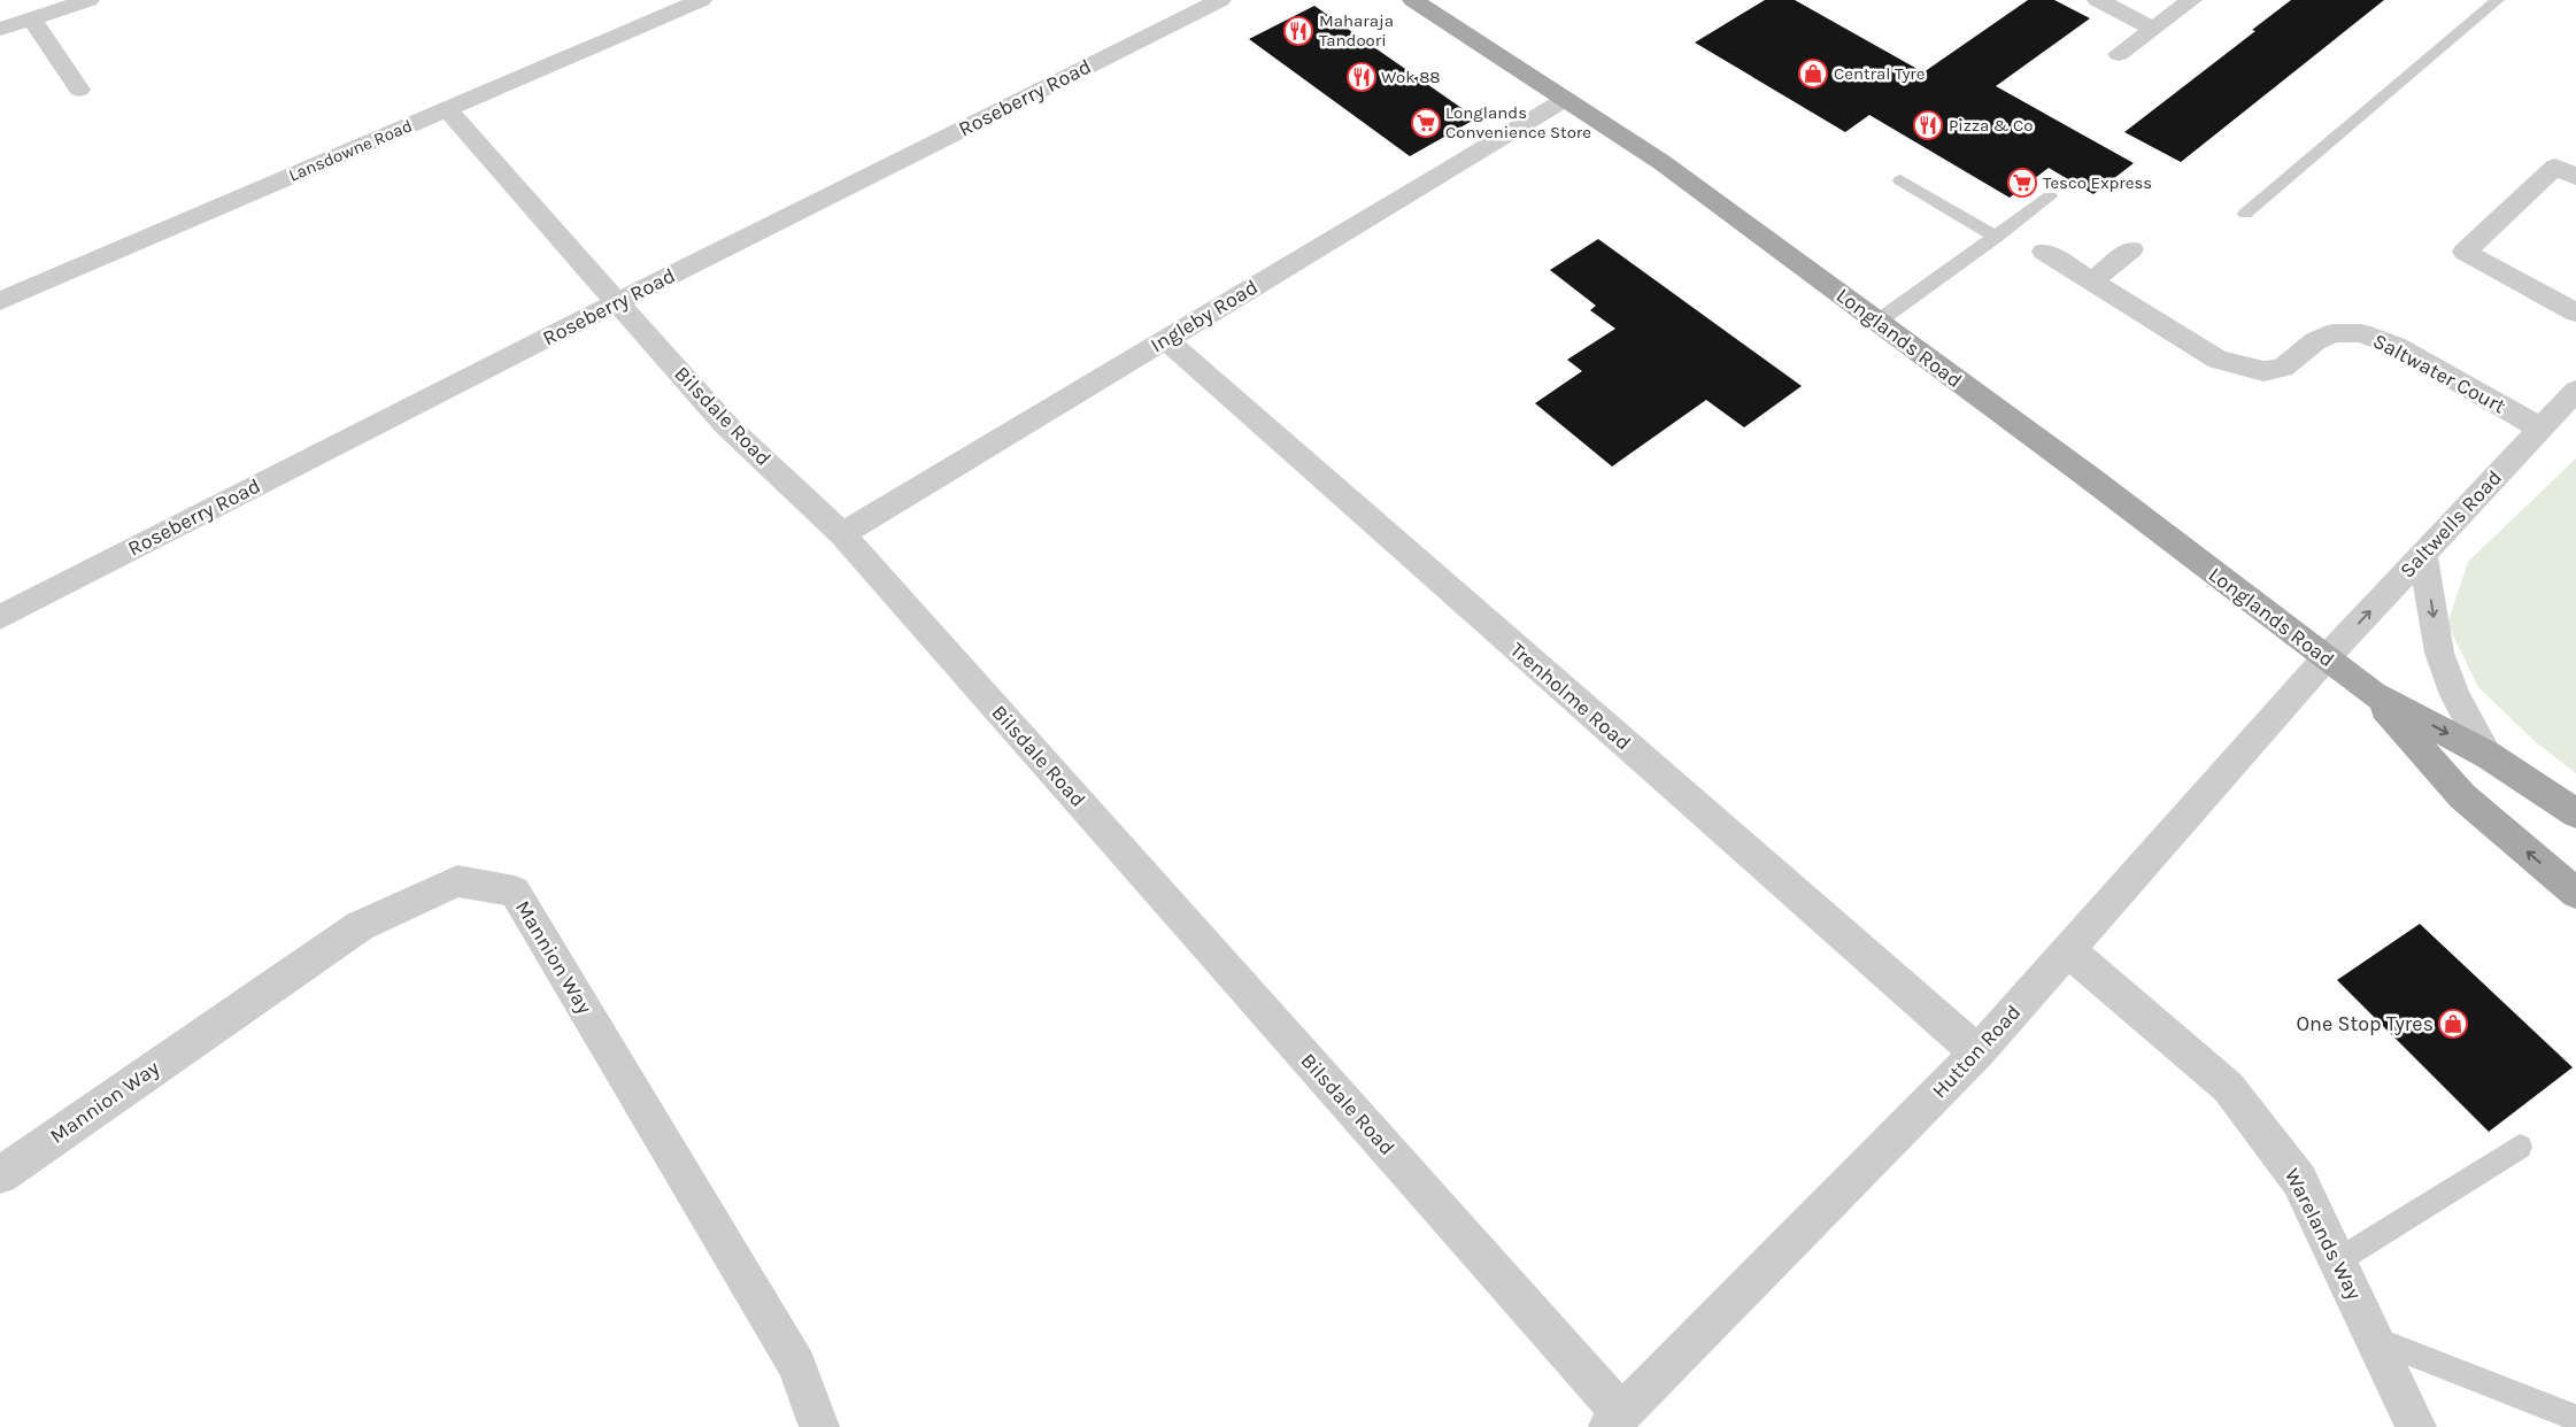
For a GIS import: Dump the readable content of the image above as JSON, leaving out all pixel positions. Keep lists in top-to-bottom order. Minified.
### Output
{"streets":{"main road":["Longlands Road"],"street":["Roseberry Road","Lansdowne Road","Ingleby Road","Saltwater Court","Bilsdale Road","Saltwells Road","Trenholme Road","Mannion Way","Hutton Road","Warelands Way"]},"crossings":[["Roseberry Road","Bilsdale Road"],["Lansdowne Road","Bilsdale Road"],["Ingleby Road","Longlands Road"],["Ingleby Road","Bilsdale Road"],["Ingleby Road","Trenholme Road"],["Longlands Road","Saltwells Road"],["Longlands Road","Hutton Road"],["Saltwater Court","Saltwells Road"],["Bilsdale Road","Hutton Road"],["Saltwells Road","Hutton Road"],["Trenholme Road","Hutton Road"],["Hutton Road","Warelands Way"]],"one_way":["Saltwells Road"],"places":{"restaurant":["Maharaja Tandoori","Wok 88","Pizza & Co"],"shop":["Central Tyre","One Stop Tyres"],"supermarket":["Longlands Convenience Store","Tesco Express"]}}
